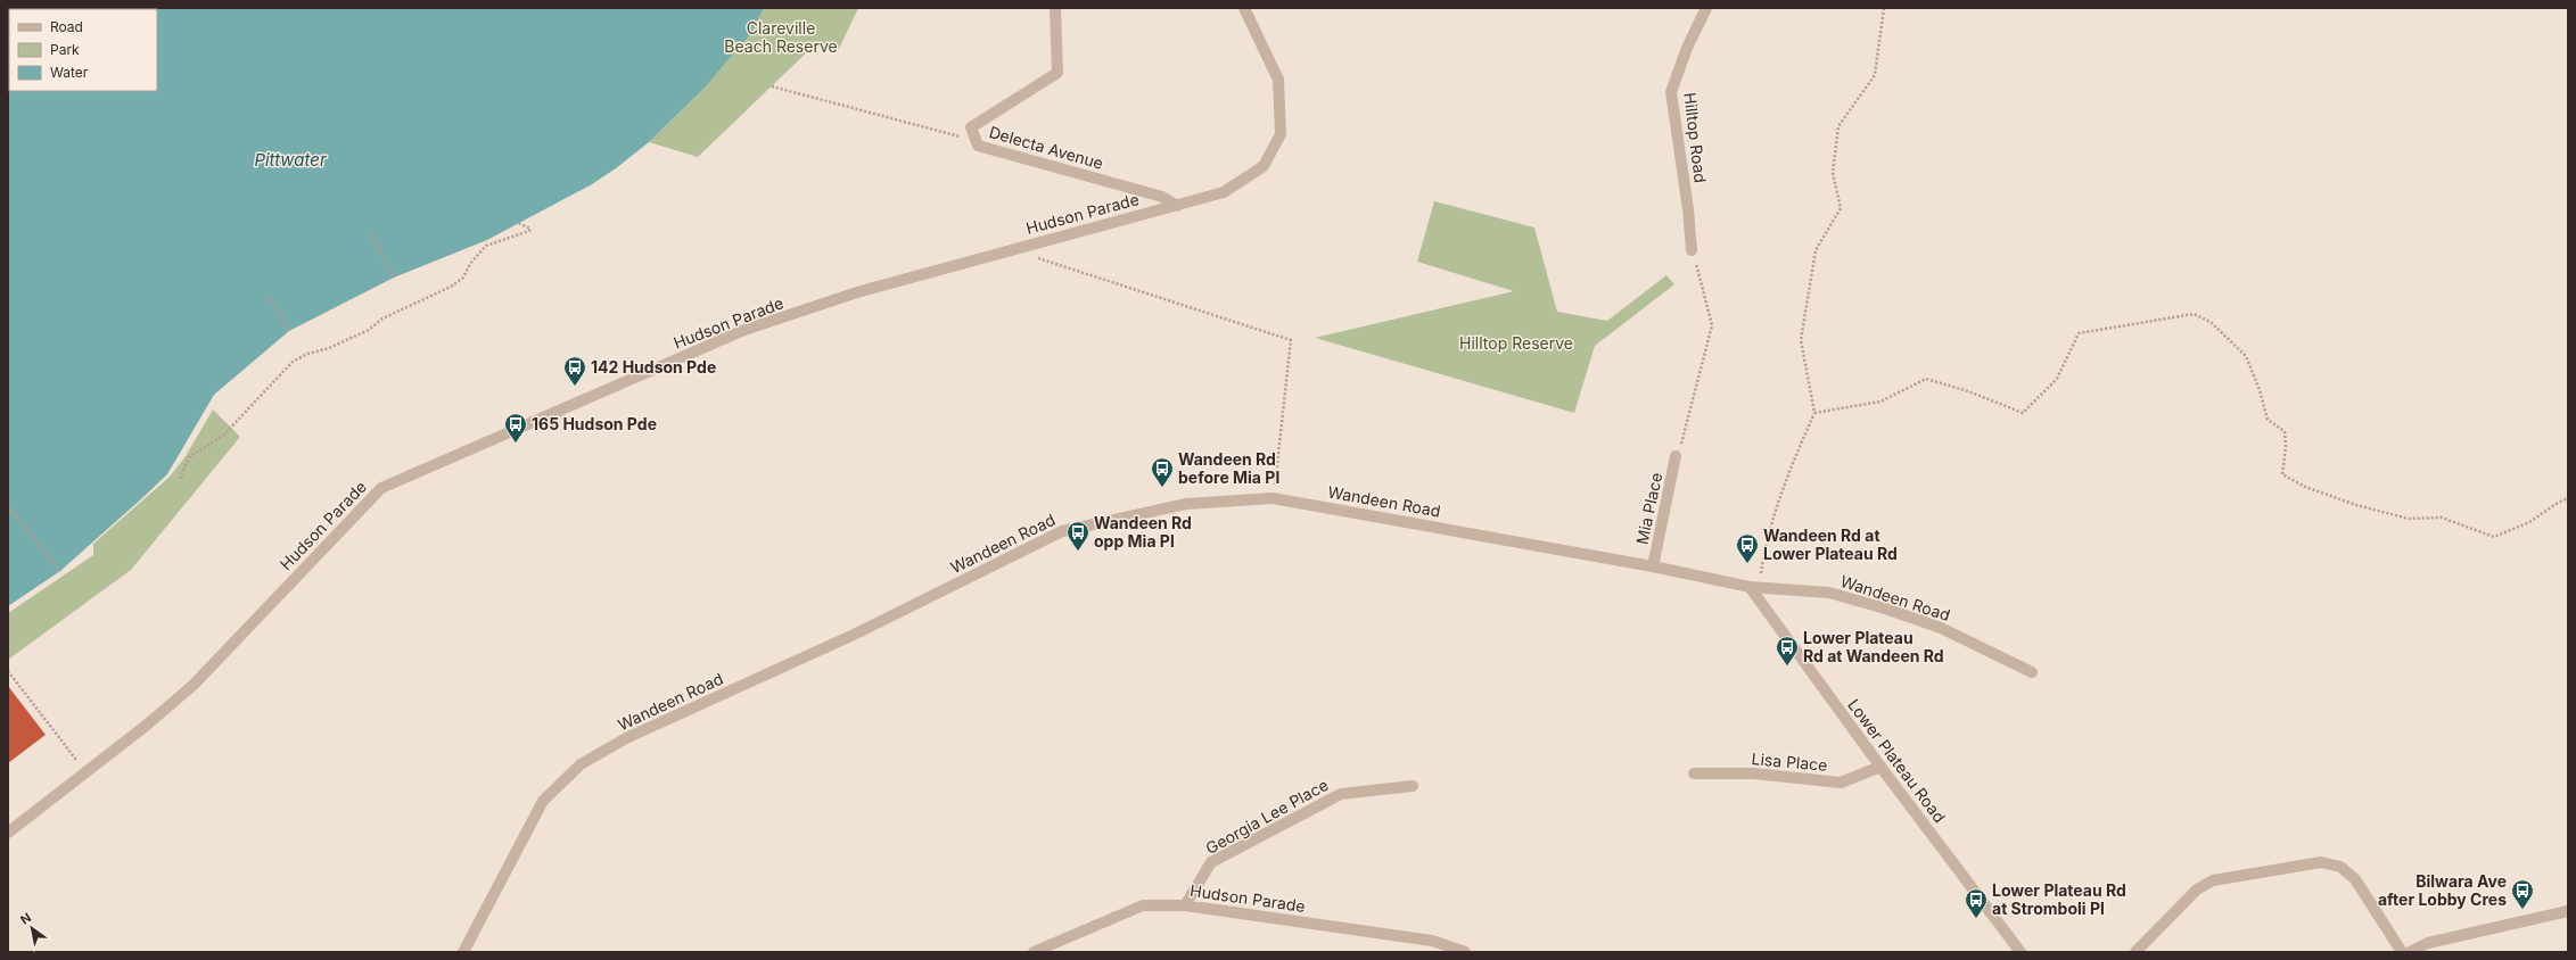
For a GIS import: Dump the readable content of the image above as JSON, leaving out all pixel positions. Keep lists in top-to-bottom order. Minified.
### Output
{"streets":{"street":["Hilltop Road","Delecta Avenue","Hudson Parade","Wandeen Road","Mia Place","Lower Plateau Road","Lisa Place","Georgia Lee Place"]},"crossings":[["Delecta Avenue","Hudson Parade"],["Hudson Parade","Georgia Lee Place"],["Wandeen Road","Mia Place"],["Wandeen Road","Lower Plateau Road"],["Lower Plateau Road","Lisa Place"]],"water":["Pittwater"],"parks":["Clareville Beach Reserve","Hilltop Reserve"],"places":{"bus stop":["142 Hudson Pde","165 Hudson Pde","Wandeen Rd before Mia Pl","Wandeen Rd opp Mia Pl","Wandeen Rd at Lower Plateau Rd","Lower Plateau Rd at Wandeen Rd","Bilwara Ave after Lobby Cres","Lower Plateau Rd at Stromboli Pl"]},"legend":["Road","Park","Water"],"north":"top left"}
